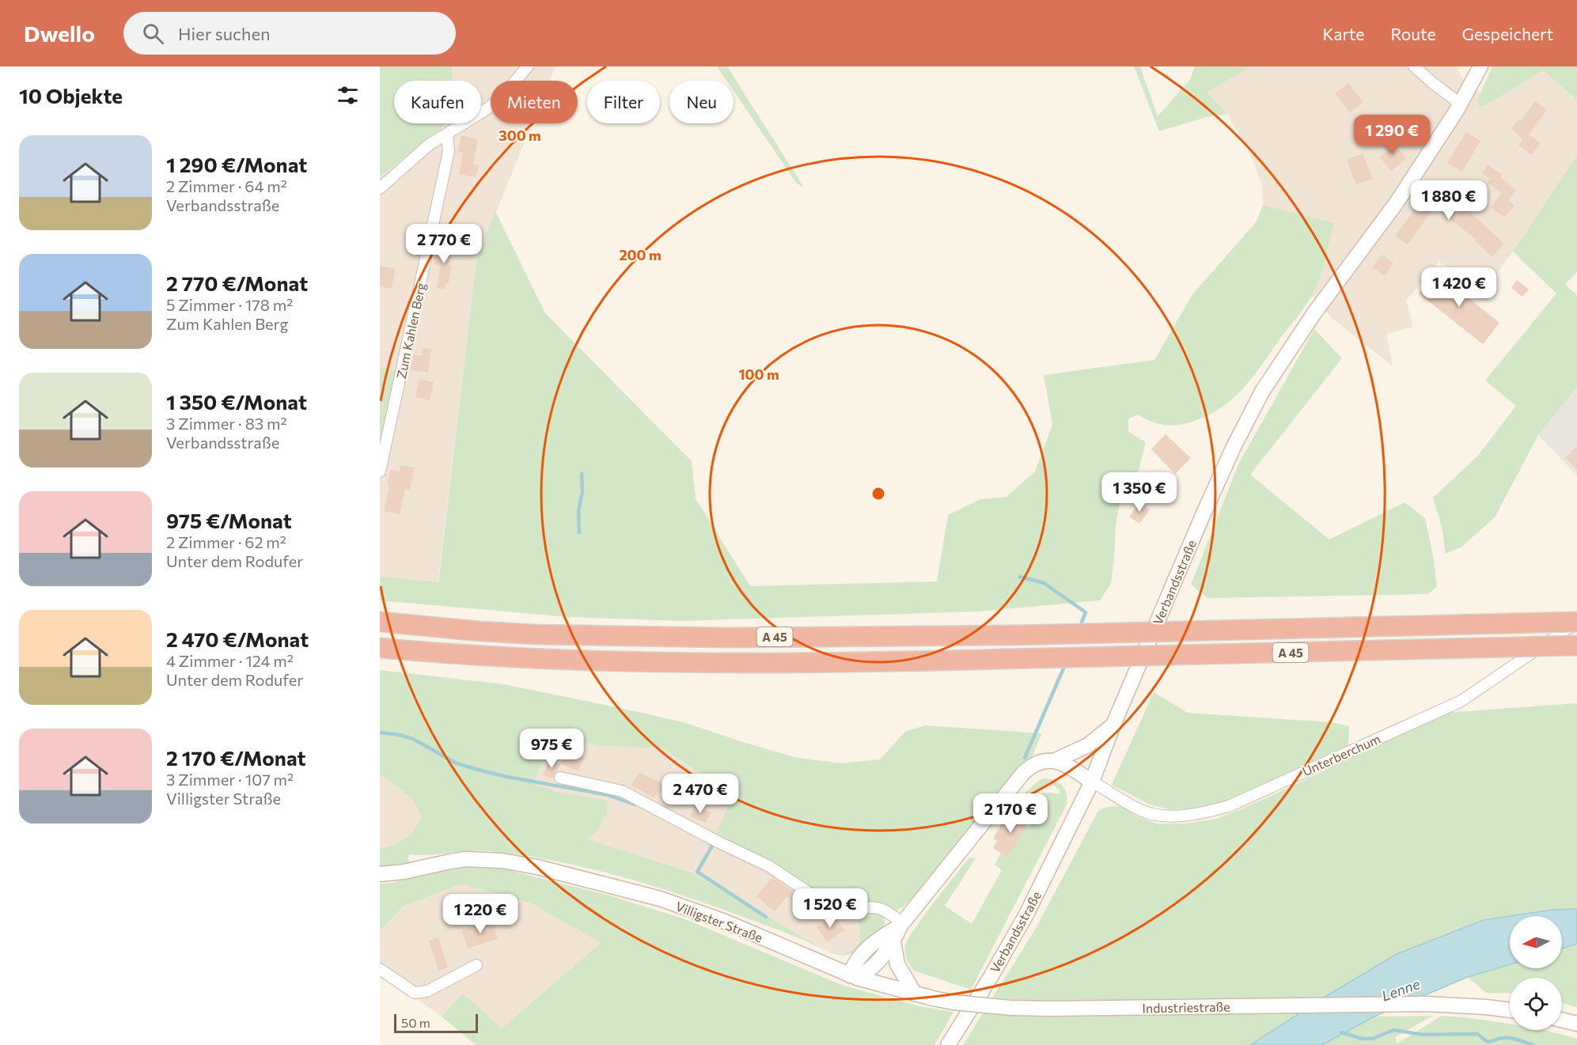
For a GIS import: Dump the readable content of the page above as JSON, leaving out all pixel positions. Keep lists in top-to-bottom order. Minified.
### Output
{"streets":{"highway":["A 45"],"main road":["Verbandsstraße","Villigster Straße","Industriestraße"],"street":["Zum Kahlen Berg","Unterberchum"]},"crossings":[["Verbandsstraße","Unterberchum"],["A 45","Unterberchum"],["Villigster Straße","Industriestraße"]],"water":["Lenne"],"scale_bar":"50 m","north":"left","page":{"header":"Dwello","search":"Hier suchen","nav":["Karte","Route","Gespeichert"],"heading":"10 Objekte","chip":["Kaufen","Mieten","Filter","Neu"],"price":["1 290 €","1 880 €","2 770 €","1 420 €","1 350 €","975 €","2 470 €","2 170 €","1 520 €","1 220 €"],"list":[{"name":"1 290 €/Monat","note":"2 Zimmer · 64 m² · Verbandsstraße"},{"name":"2 770 €/Monat","note":"5 Zimmer · 178 m² · Zum Kahlen Berg"},{"name":"1 350 €/Monat","note":"3 Zimmer · 83 m² · Verbandsstraße"},{"name":"975 €/Monat","note":"2 Zimmer · 62 m² · Unter dem Rodufer"},{"name":"2 470 €/Monat","note":"4 Zimmer · 124 m² · Unter dem Rodufer"},{"name":"2 170 €/Monat","note":"3 Zimmer · 107 m² · Villigster Straße"}],"scale":"50 m"},"rings":["300 m","200 m","100 m"]}
